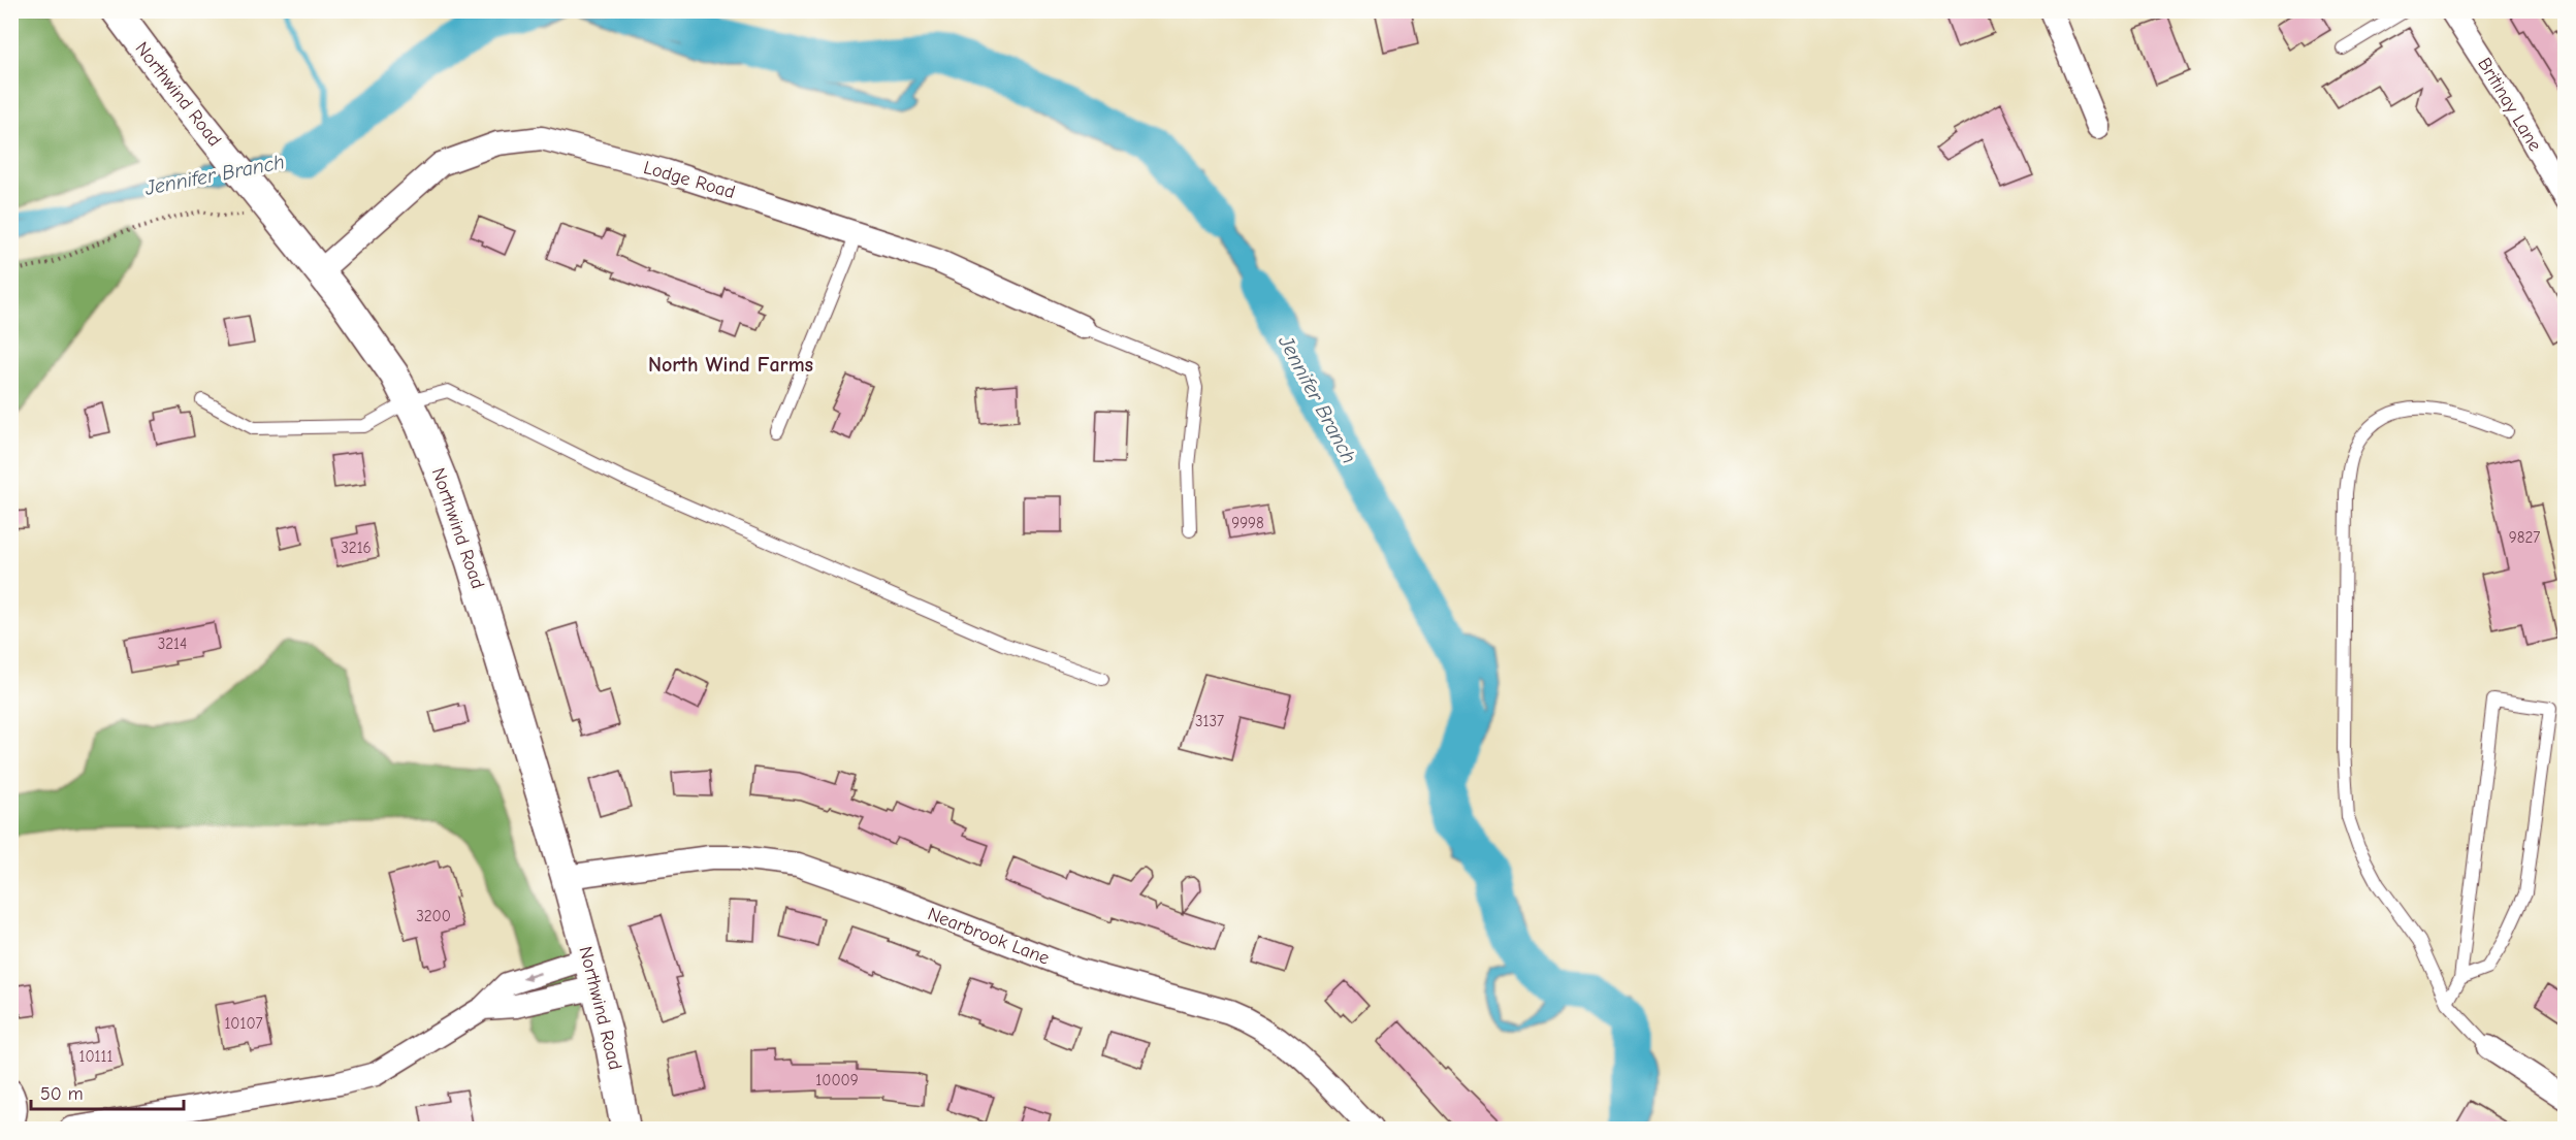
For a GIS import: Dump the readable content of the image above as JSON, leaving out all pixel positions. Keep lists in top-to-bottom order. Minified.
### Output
{"streets":{"street":["Northwind Road","Britinay Lane","Lodge Road","Nearbrook Lane"]},"crossings":[["Northwind Road","Lodge Road"],["Northwind Road","Nearbrook Lane"]],"districts":["North Wind Farms"],"water":["Jennifer Branch"],"house_numbers":["9998","9827","3216","3214","3137","3200","10107","10111","10009"],"scale_bar":"50 m"}
